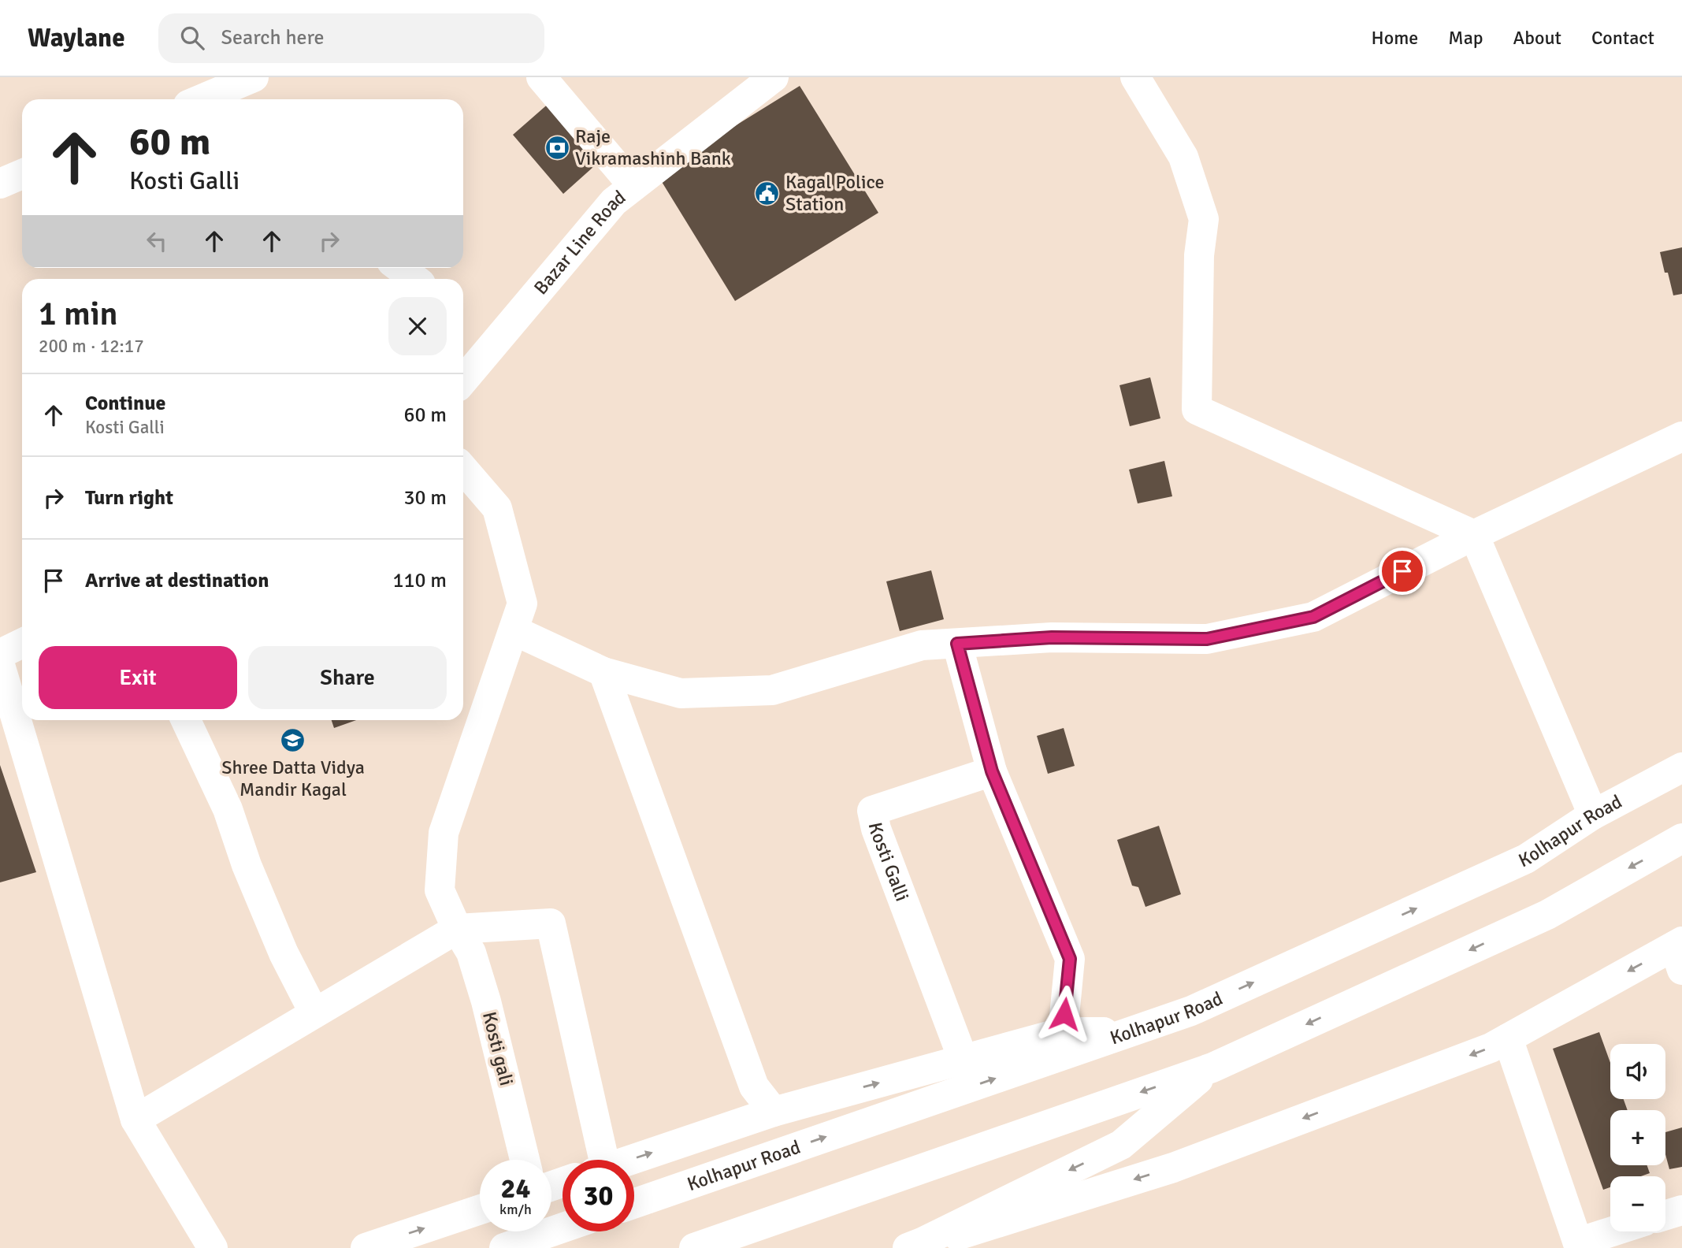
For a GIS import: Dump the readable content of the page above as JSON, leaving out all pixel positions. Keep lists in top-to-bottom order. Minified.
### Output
{"streets":{"main road":["Bazar Line Road","Kolhapur Road","Kosti Galli","Kosti gali"]},"places":{"bank":["Raje Vikramashinh Bank"],"public building":["Kagal Police Station"],"school or university":["Shree Datta Vidya Mandir Kagal"]},"page":{"header":"Waylane","search":"Search here","nav":["Home","Map","About","Contact"],"turn":["60 m","Kosti Galli"],"heading":["1 min","200 m · 12:17"],"list":[{"name":"Continue","note":"Kosti Galli","value":"60 m"},{"name":"Turn right","value":"30 m"},{"name":"Arrive at destination","value":"110 m"}],"buttons":["Exit","Share"],"map_buttons":["+","−"],"speed":"24 km/h","limit":"30"}}
